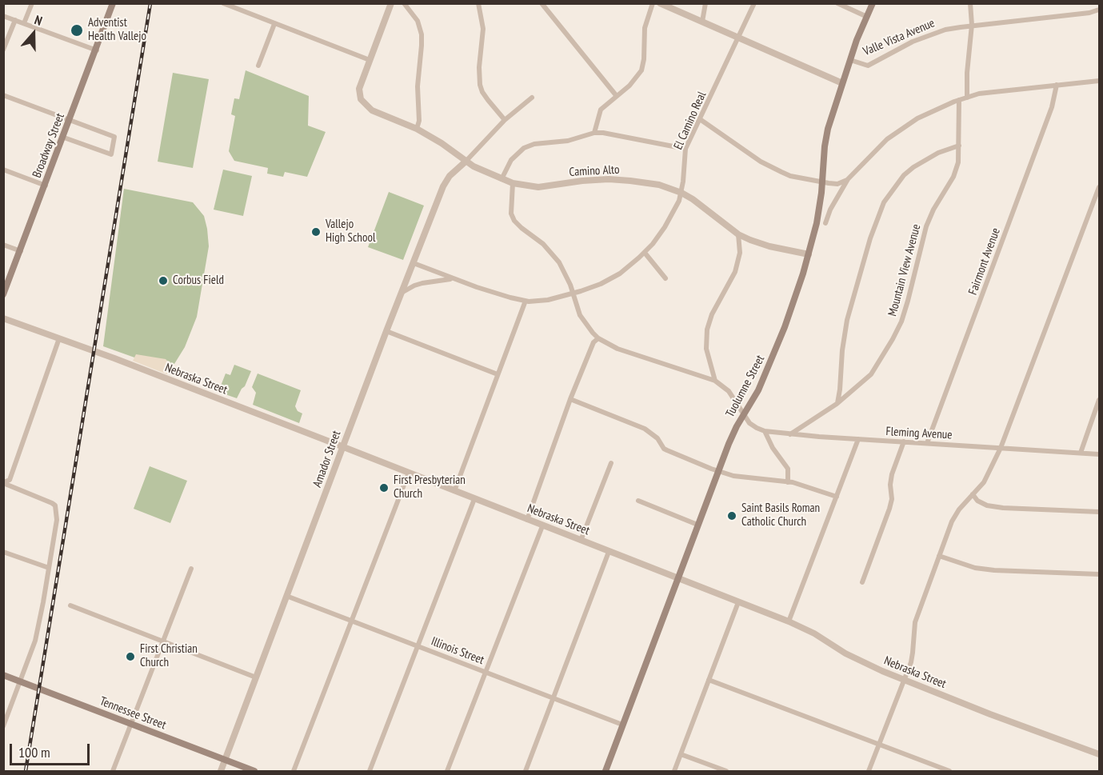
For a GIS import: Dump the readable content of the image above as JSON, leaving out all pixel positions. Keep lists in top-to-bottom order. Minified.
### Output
{"streets":{"main road":["Broadway Street","Tuolumne Street","Tennessee Street"],"street":["Valle Vista Avenue","El Camino Real","Camino Alto","Fairmont Avenue","Mountain View Avenue","Nebraska Street","Fleming Avenue","Amador Street","Illinois Street"]},"crossings":[["Valle Vista Avenue","Tuolumne Street"],["El Camino Real","Camino Alto"],["El Camino Real","Amador Street"],["Camino Alto","Tuolumne Street"],["Camino Alto","Amador Street"],["Fairmont Avenue","Fleming Avenue"],["Mountain View Avenue","Fleming Avenue"],["Nebraska Street","Tuolumne Street"],["Nebraska Street","Amador Street"],["Tuolumne Street","Illinois Street"],["Amador Street","Illinois Street"],["Amador Street","Tennessee Street"]],"places":["Adventist Health Vallejo","Vallejo High School","Corbus Field","First Presbyterian Church","Saint Basils Roman Catholic Church","First Christian Church"],"scale_bar":"100 m","north":"top"}
